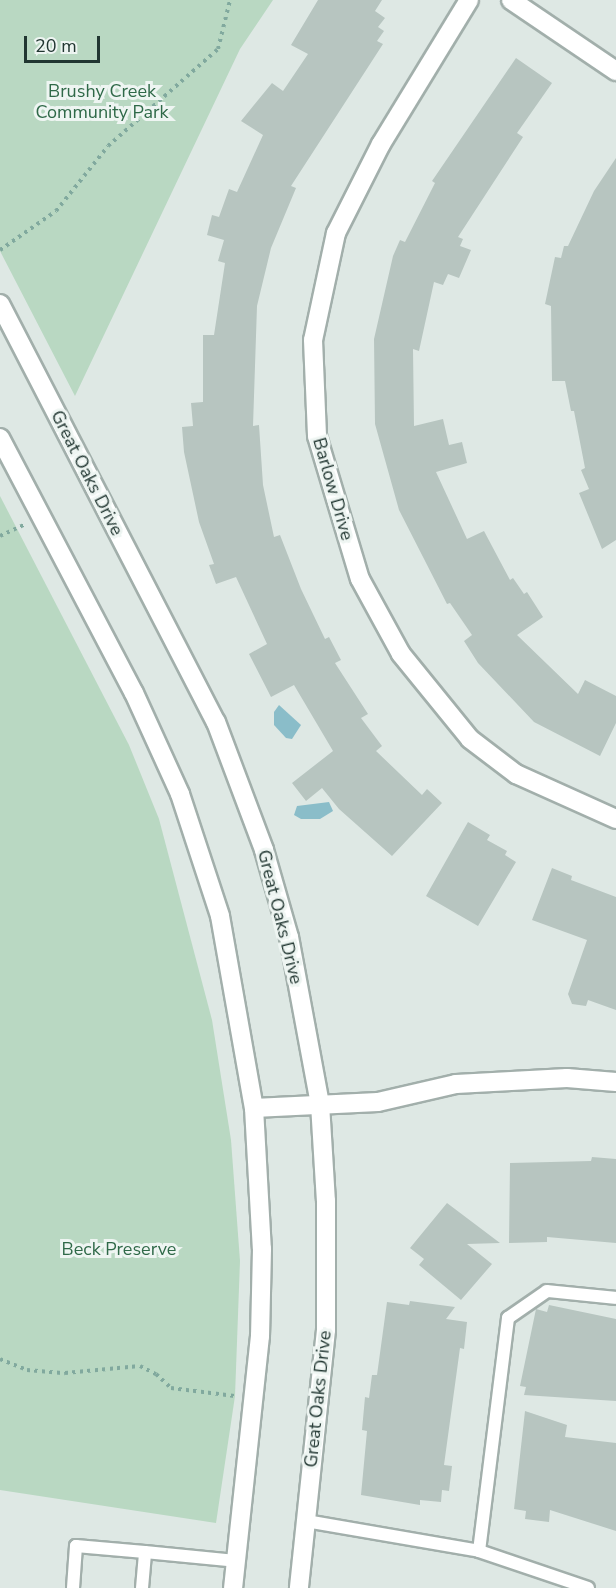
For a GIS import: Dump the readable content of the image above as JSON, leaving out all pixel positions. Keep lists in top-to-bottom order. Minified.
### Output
{"streets":{"street":["Great Oaks Drive","Barlow Drive"]},"parks":["Brushy Creek Community Park","Beck Preserve"],"scale_bar":"20 m"}
